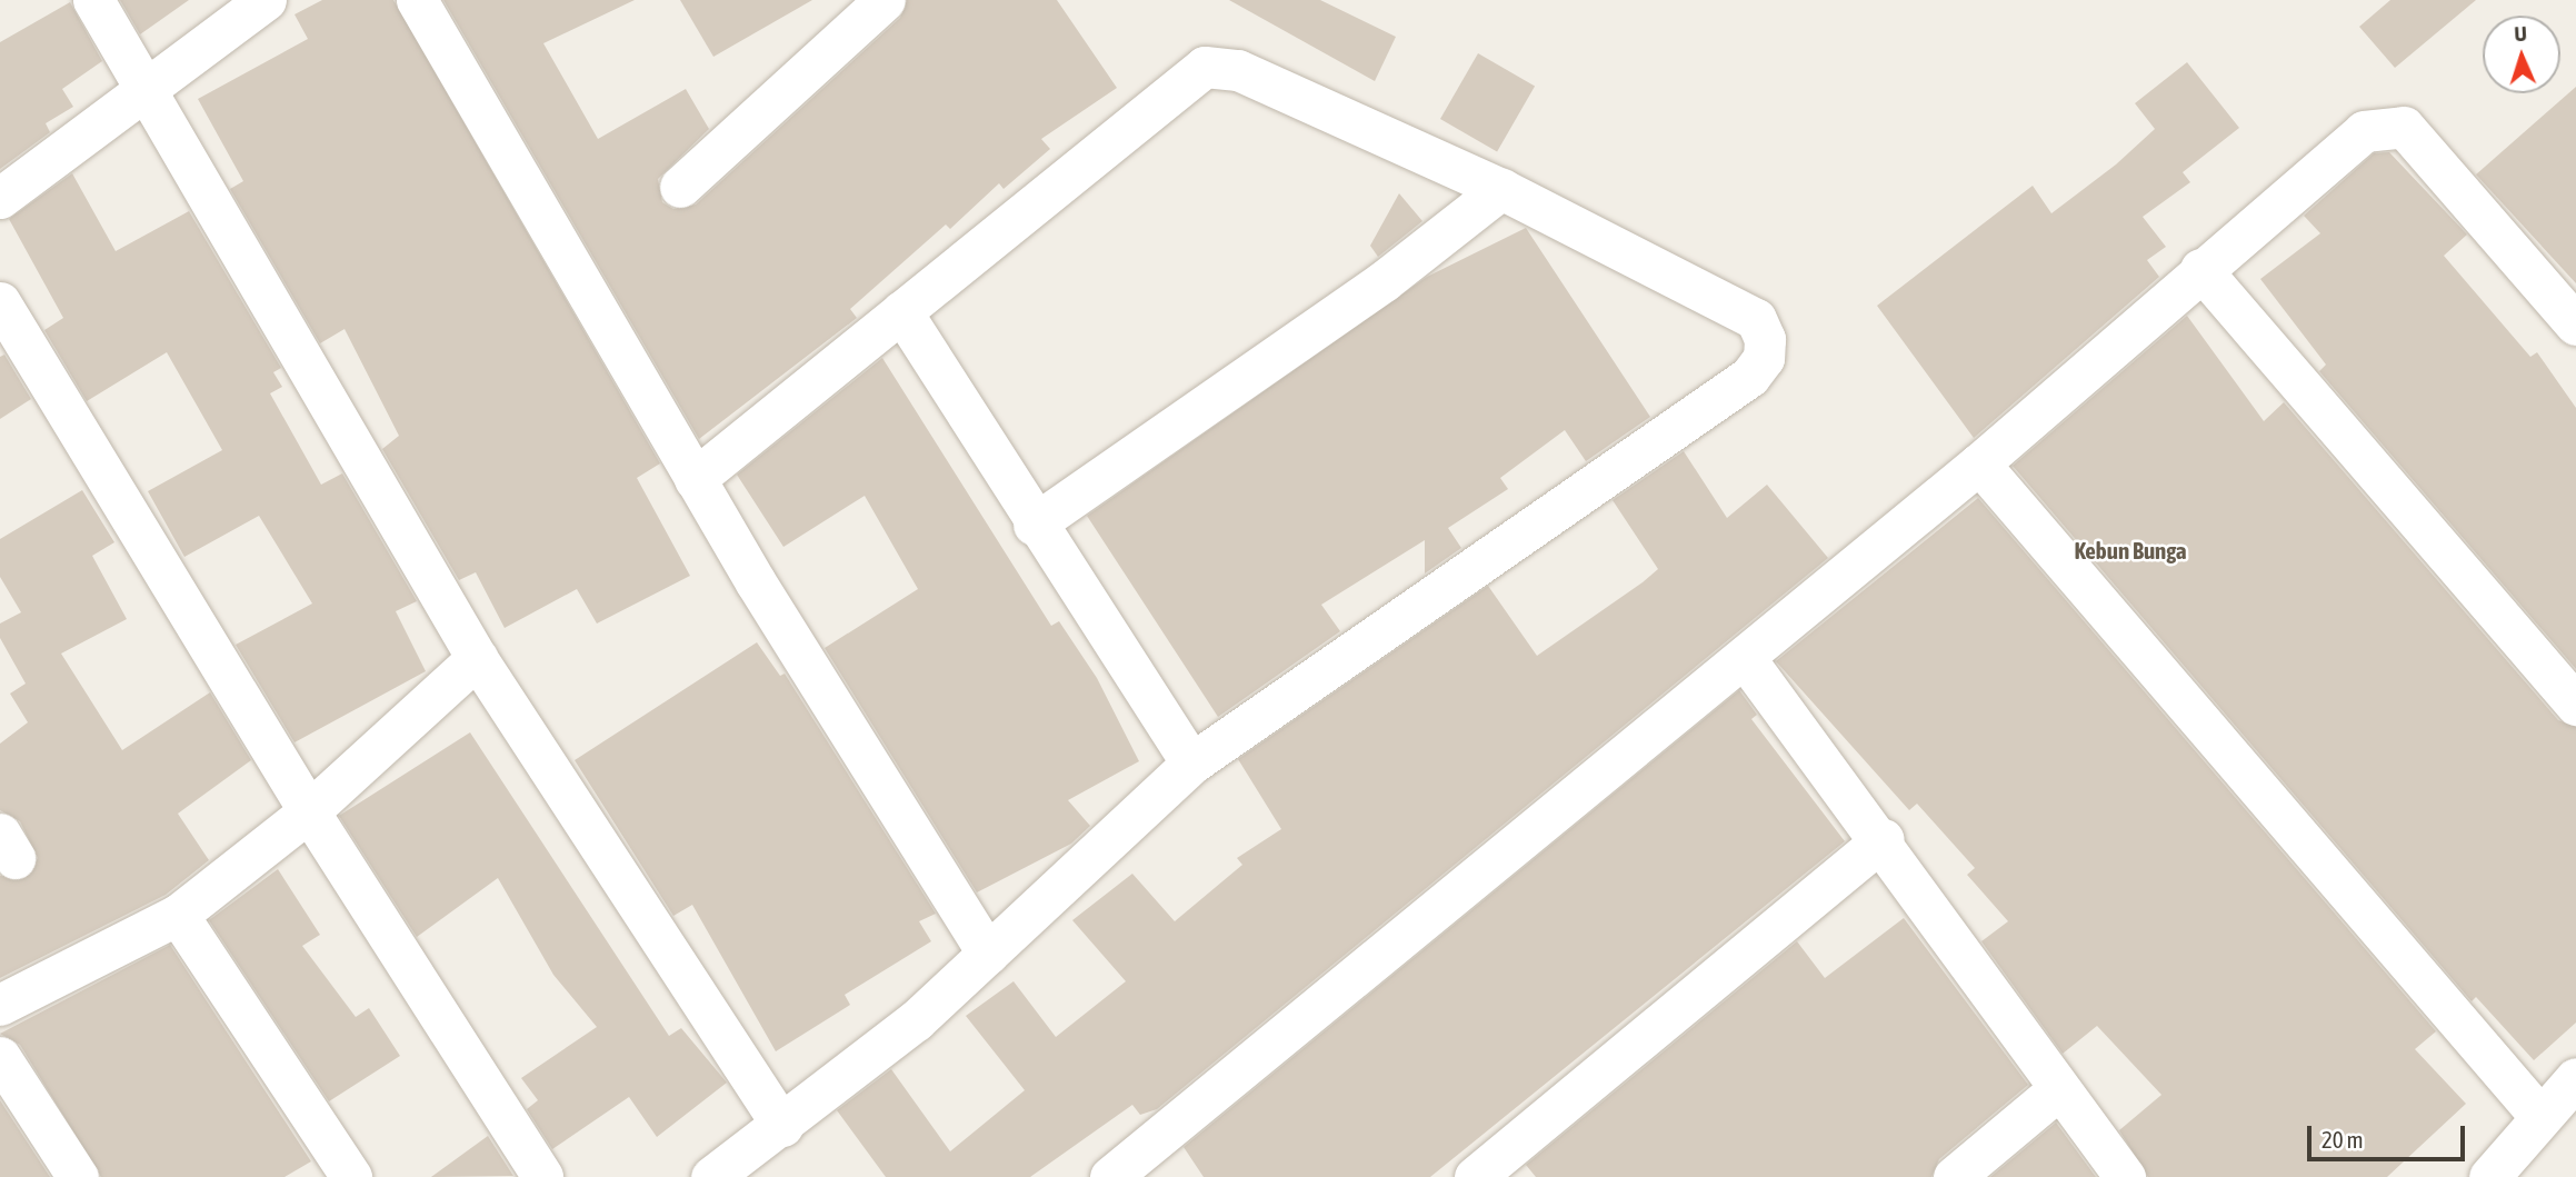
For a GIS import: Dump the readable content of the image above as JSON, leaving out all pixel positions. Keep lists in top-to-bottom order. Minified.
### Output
{"districts":["Kebun Bunga"],"scale_bar":"20 m","north":"top"}
